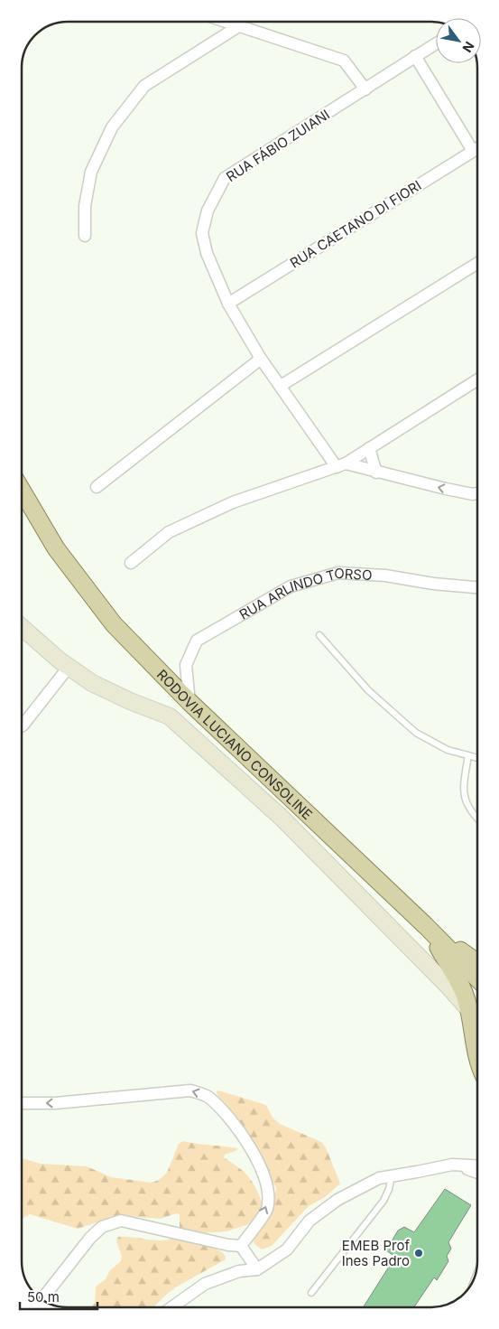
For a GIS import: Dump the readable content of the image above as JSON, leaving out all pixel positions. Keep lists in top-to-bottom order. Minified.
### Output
{"streets":{"main road":["RODOVIA LUCIANO CONSOLINE"],"street":["RUA FÁBIO ZUIANI","RUA CAETANO DI FIORI","RUA ARLINDO TORSO"]},"crossings":[["RUA FÁBIO ZUIANI","RUA CAETANO DI FIORI"],["RUA ARLINDO TORSO","RODOVIA LUCIANO CONSOLINE"]],"places":["EMEB Prof Ines Padro"],"scale_bar":"50 m","north":"bottom right"}
